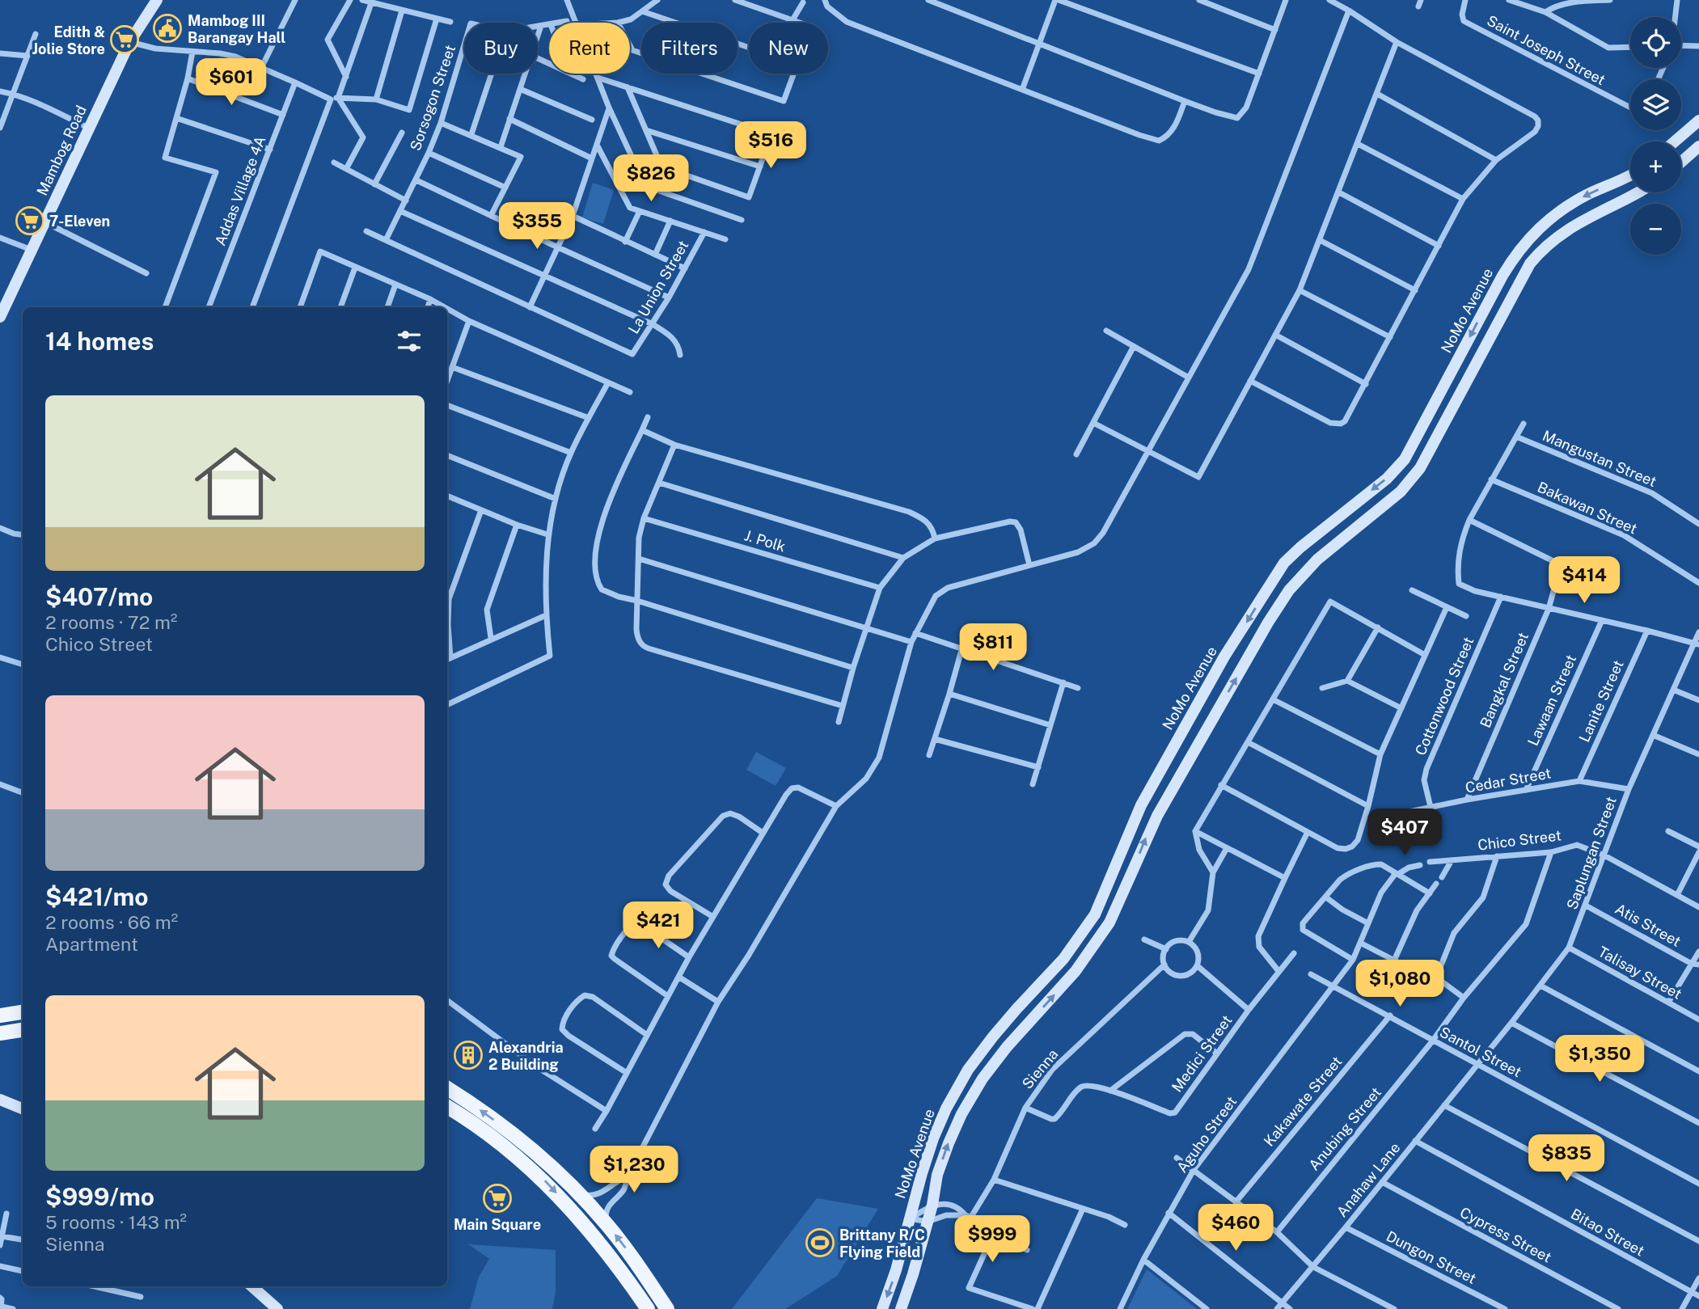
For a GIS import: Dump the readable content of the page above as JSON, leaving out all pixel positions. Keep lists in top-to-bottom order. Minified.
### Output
{"streets":{"main road":["Mambog Road","NoMo Avenue"],"street":["Saint Joseph Street","Sorsogon Street","Addas Village 4A","La Union Street","Mangustan Street","Bakawan Street","J. Polk","Bangkal Street","Cottonwood Street","Lawaan Street","Lanite Street","Cedar Street","Chico Street","Saplungan Street","Atis Street","Talisay Street","Santol Street","Medici Street","Sienna","Kakawate Street","Anubing Street","Aguho Street","Anahaw Lane","Bitao Street","Cypress Street","Dungon Street"]},"crossings":[["Bangkal Street","Cedar Street"],["Cottonwood Street","Cedar Street"],["Lawaan Street","Cedar Street"],["Lanite Street","Cedar Street"],["Cedar Street","Saplungan Street"],["Chico Street","Saplungan Street"],["Chico Street","Anubing Street"],["Saplungan Street","Atis Street"],["Saplungan Street","Talisay Street"],["Saplungan Street","Santol Street"],["Saplungan Street","Anahaw Lane"],["Santol Street","Kakawate Street"],["Santol Street","Anubing Street"],["Santol Street","Aguho Street"],["Santol Street","Anahaw Lane"],["Medici Street","Sienna"],["Anahaw Lane","Bitao Street"],["Anahaw Lane","Cypress Street"],["Anahaw Lane","Dungon Street"]],"places":{"public building":["Mambog III Barangay Hall"],"supermarket":["Edith & Jolie Store","7-Eleven","Main Square"],"building":["Alexandria 2 Building"],"sports":["Brittany R/C Flying Field"]},"page":{"map_buttons":["+","−"],"chip":["Buy","Rent","Filters","New"],"price":["$601","$516","$826","$355","$414","$811","$407","$421","$1,080","$1,350","$835","$1,230","$460","$999"],"heading":"14 homes","list":[{"name":"$407/mo","note":"2 rooms · 72 m² · Chico Street"},{"name":"$421/mo","note":"2 rooms · 66 m² · Apartment"},{"name":"$999/mo","note":"5 rooms · 143 m² · Sienna"}]}}
